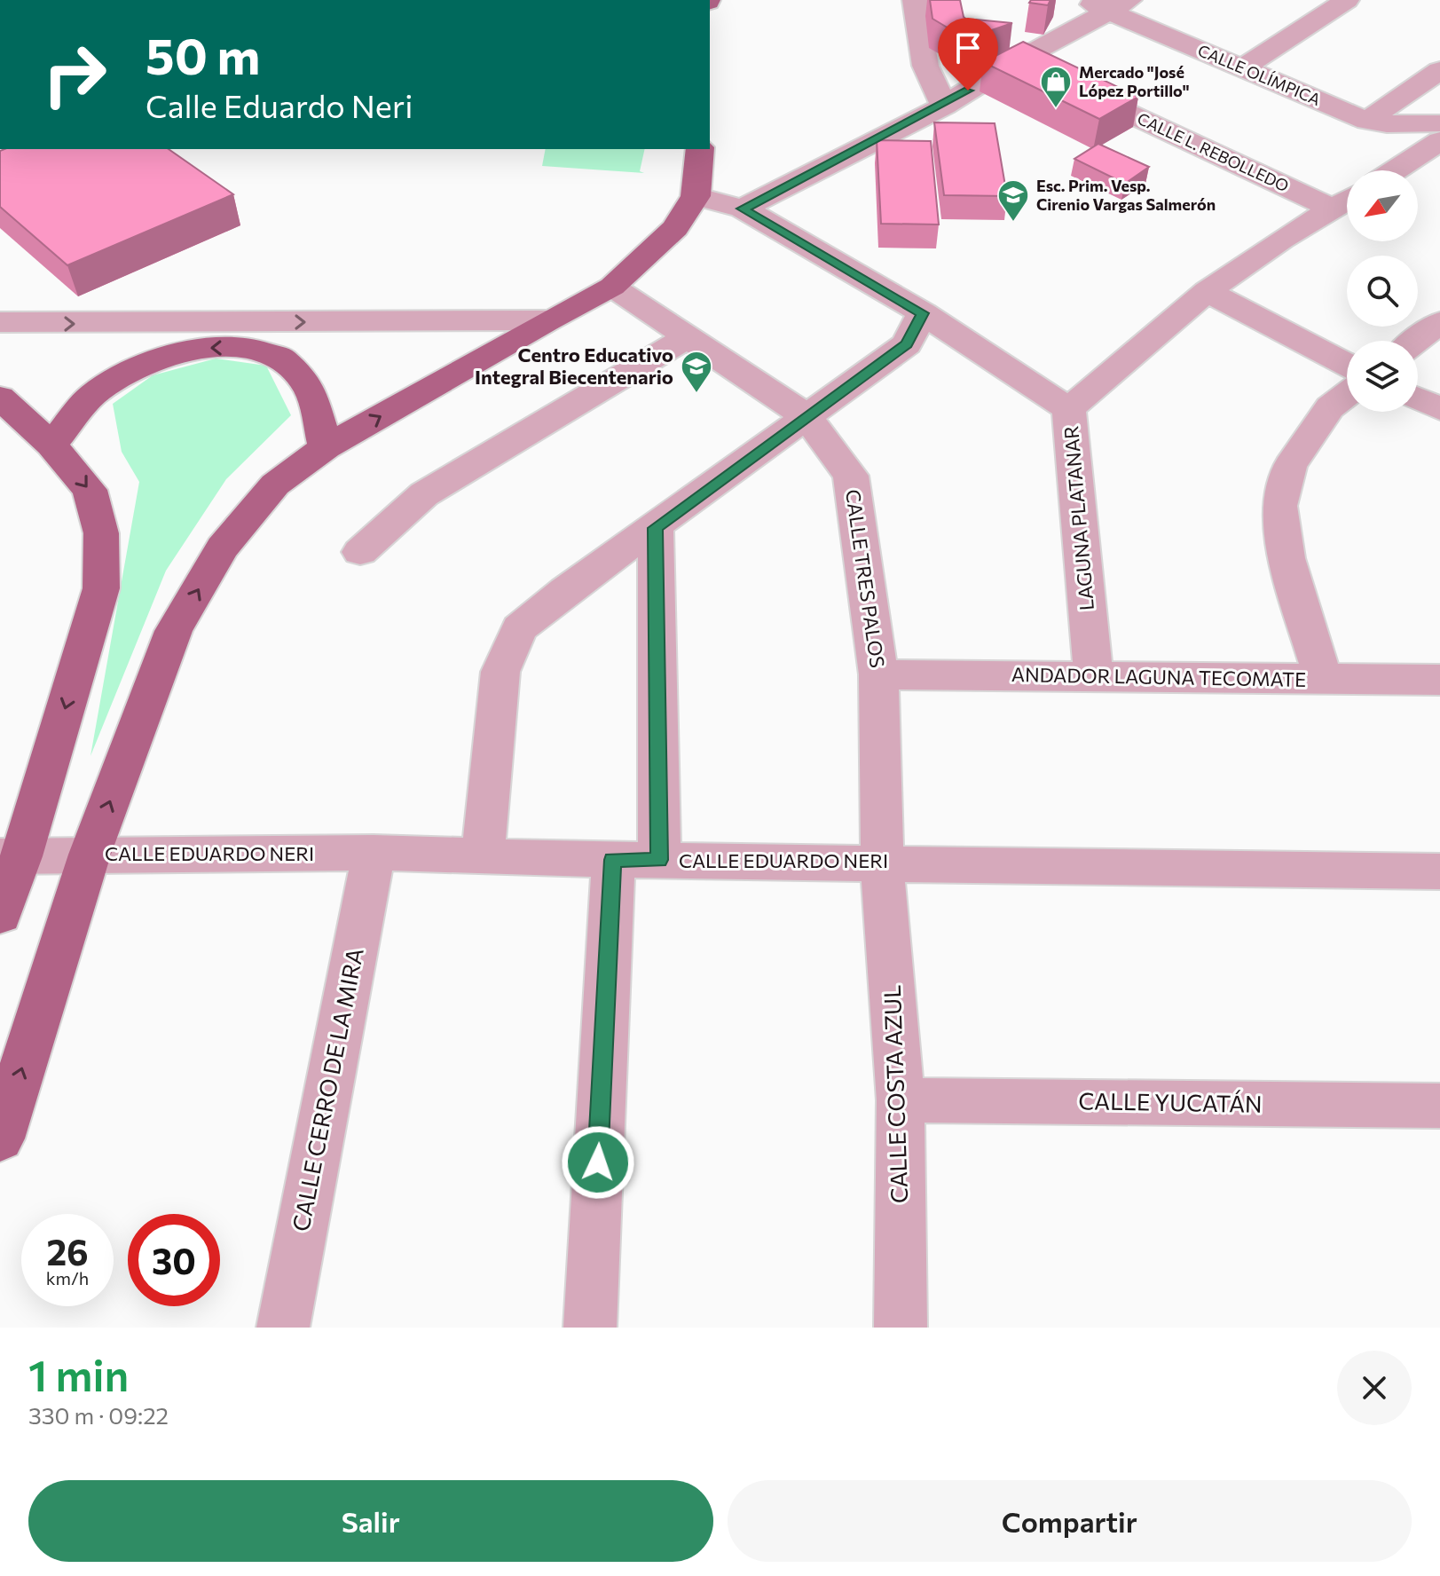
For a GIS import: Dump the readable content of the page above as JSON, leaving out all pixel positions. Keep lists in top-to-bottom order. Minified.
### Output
{"streets":{"street":["CALLE OLÍMPICA","CALLE L. REBOLLEDO","LAGUNA PLATANAR","CALLE TRES PALOS","ANDADOR LAGUNA TECOMATE","CALLE EDUARDO NERI","CALLE CERRO DE LA MIRA","CALLE COSTA AZUL","CALLE YUCATÁN"]},"crossings":[["LAGUNA PLATANAR","ANDADOR LAGUNA TECOMATE"],["CALLE TRES PALOS","ANDADOR LAGUNA TECOMATE"],["CALLE TRES PALOS","CALLE EDUARDO NERI"],["CALLE TRES PALOS","CALLE COSTA AZUL"],["CALLE EDUARDO NERI","CALLE CERRO DE LA MIRA"],["CALLE EDUARDO NERI","CALLE COSTA AZUL"],["CALLE COSTA AZUL","CALLE YUCATÁN"]],"places":{"shop":["Mercado \"José López Portillo\""],"school or university":["Esc. Prim. Vesp. Cirenio Vargas Salmerón","Centro Educativo Integral Biecentenario"]},"north":"bottom left","page":{"turn":["50 m","Calle Eduardo Neri"],"speed":"26 km/h","limit":"30","heading":["1 min","330 m · 09:22"],"buttons":["Salir","Compartir"]}}
